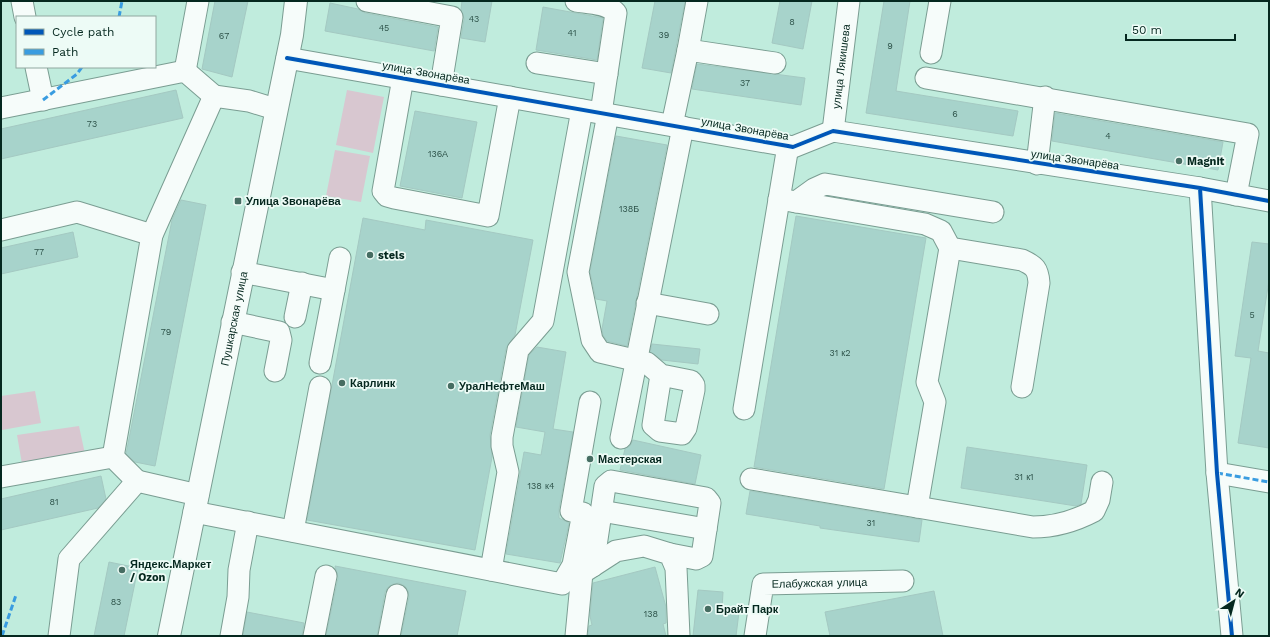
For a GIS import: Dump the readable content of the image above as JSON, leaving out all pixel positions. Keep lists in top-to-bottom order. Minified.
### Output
{"streets":{"main road":["Пушкарская улица"],"street":["улица Лякишева","улица Звонарёва","Елабужская улица"]},"crossings":[["улица Лякишева","улица Звонарёва"],["улица Звонарёва","Пушкарская улица"]],"places":{"other":["Magnit","stels","Карлинк","УралНефтеМаш","Мастерская","Яндекс.Маркет / Ozon","Брайт Парк"],"transit":["Улица Звонарёва"]},"house_numbers":["43","8","45","41","39","67","9","37","6","73","4","136А","138Б","77","5","79","31 к2","31 к1","138 к4","81","31","83","138"],"legend":["Cycle path","Path"],"scale_bar":"50 m","north":"top right"}
